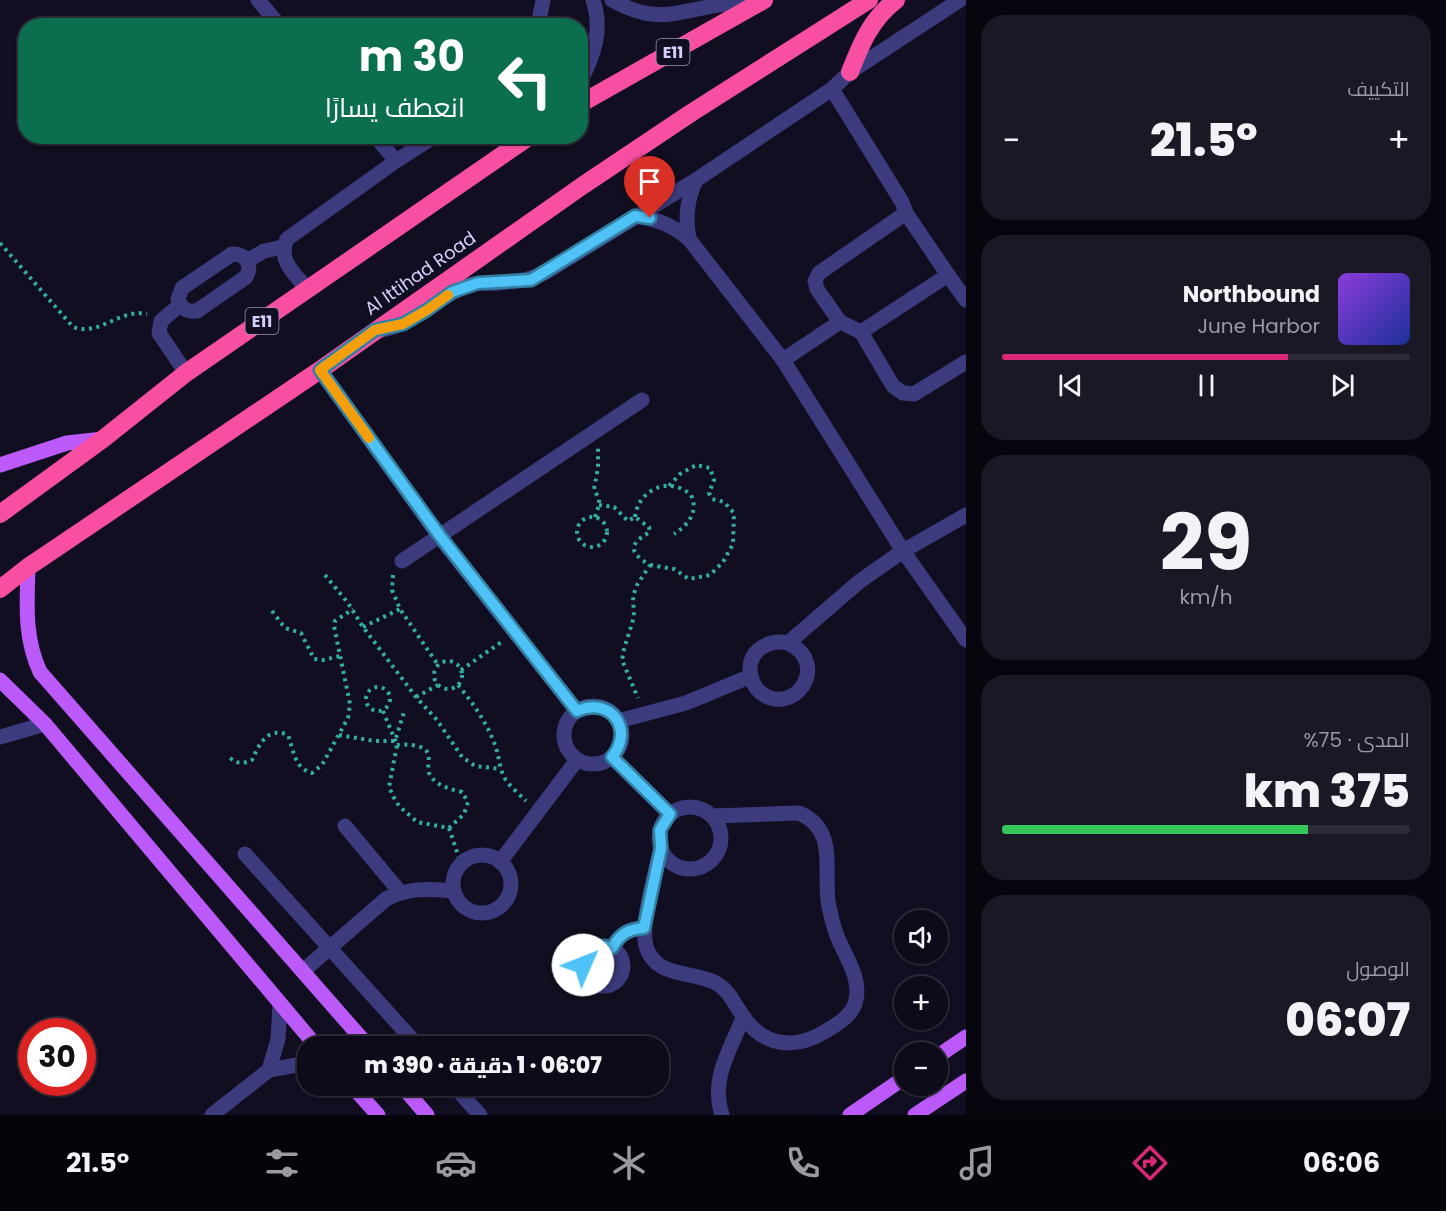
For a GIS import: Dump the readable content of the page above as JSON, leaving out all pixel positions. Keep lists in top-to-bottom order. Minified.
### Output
{"streets":{"highway":["E11","Al Ittihad Road"]},"page":{"tile":["التكييف",["29","km/h"],["المدى · 75%","375 km"],["الوصول","06:07"]],"turn":["30 m","انعطف يسارًا"],"heat":["−","21.5°","+"],"song":["Northbound","June Harbor"],"map_buttons":["+","−"],"limit":"30","trip":"06:07 · 1 دقيقة · 390 m","tabs":["06:06","21.5°"]}}
